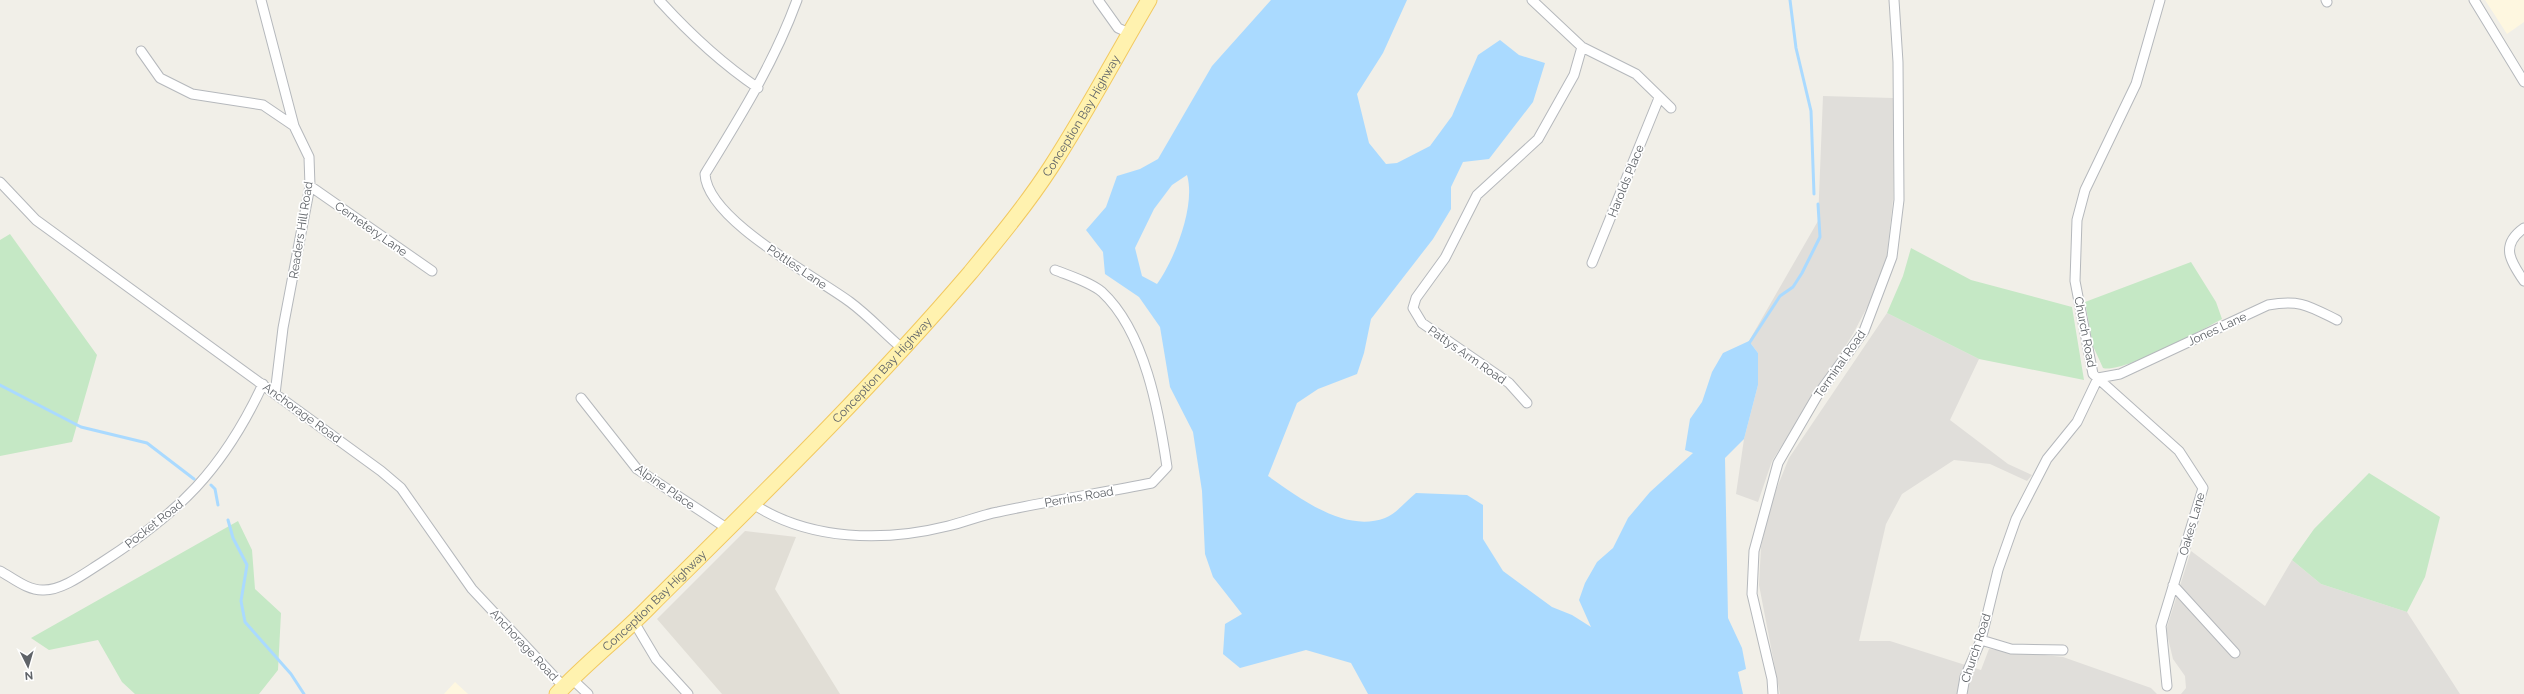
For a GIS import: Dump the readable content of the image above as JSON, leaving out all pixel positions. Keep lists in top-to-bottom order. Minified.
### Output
{"streets":{"main road":["Conception Bay Highway"],"street":["Harolds Place","Cemetery Lane","Readers Hill Road","Pottles Lane","Jones Lane","Church Road","Pattys Arm Road","Terminal Road","Anchorage Road","Alpine Place","Perrins Road","Pocket Road","Oakes Lane"]},"crossings":[["Conception Bay Highway","Pottles Lane"],["Conception Bay Highway","Anchorage Road"],["Conception Bay Highway","Alpine Place"],["Conception Bay Highway","Perrins Road"],["Cemetery Lane","Readers Hill Road"],["Readers Hill Road","Anchorage Road"],["Jones Lane","Church Road"],["Jones Lane","Oakes Lane"],["Church Road","Oakes Lane"],["Anchorage Road","Pocket Road"]],"north":"bottom"}
